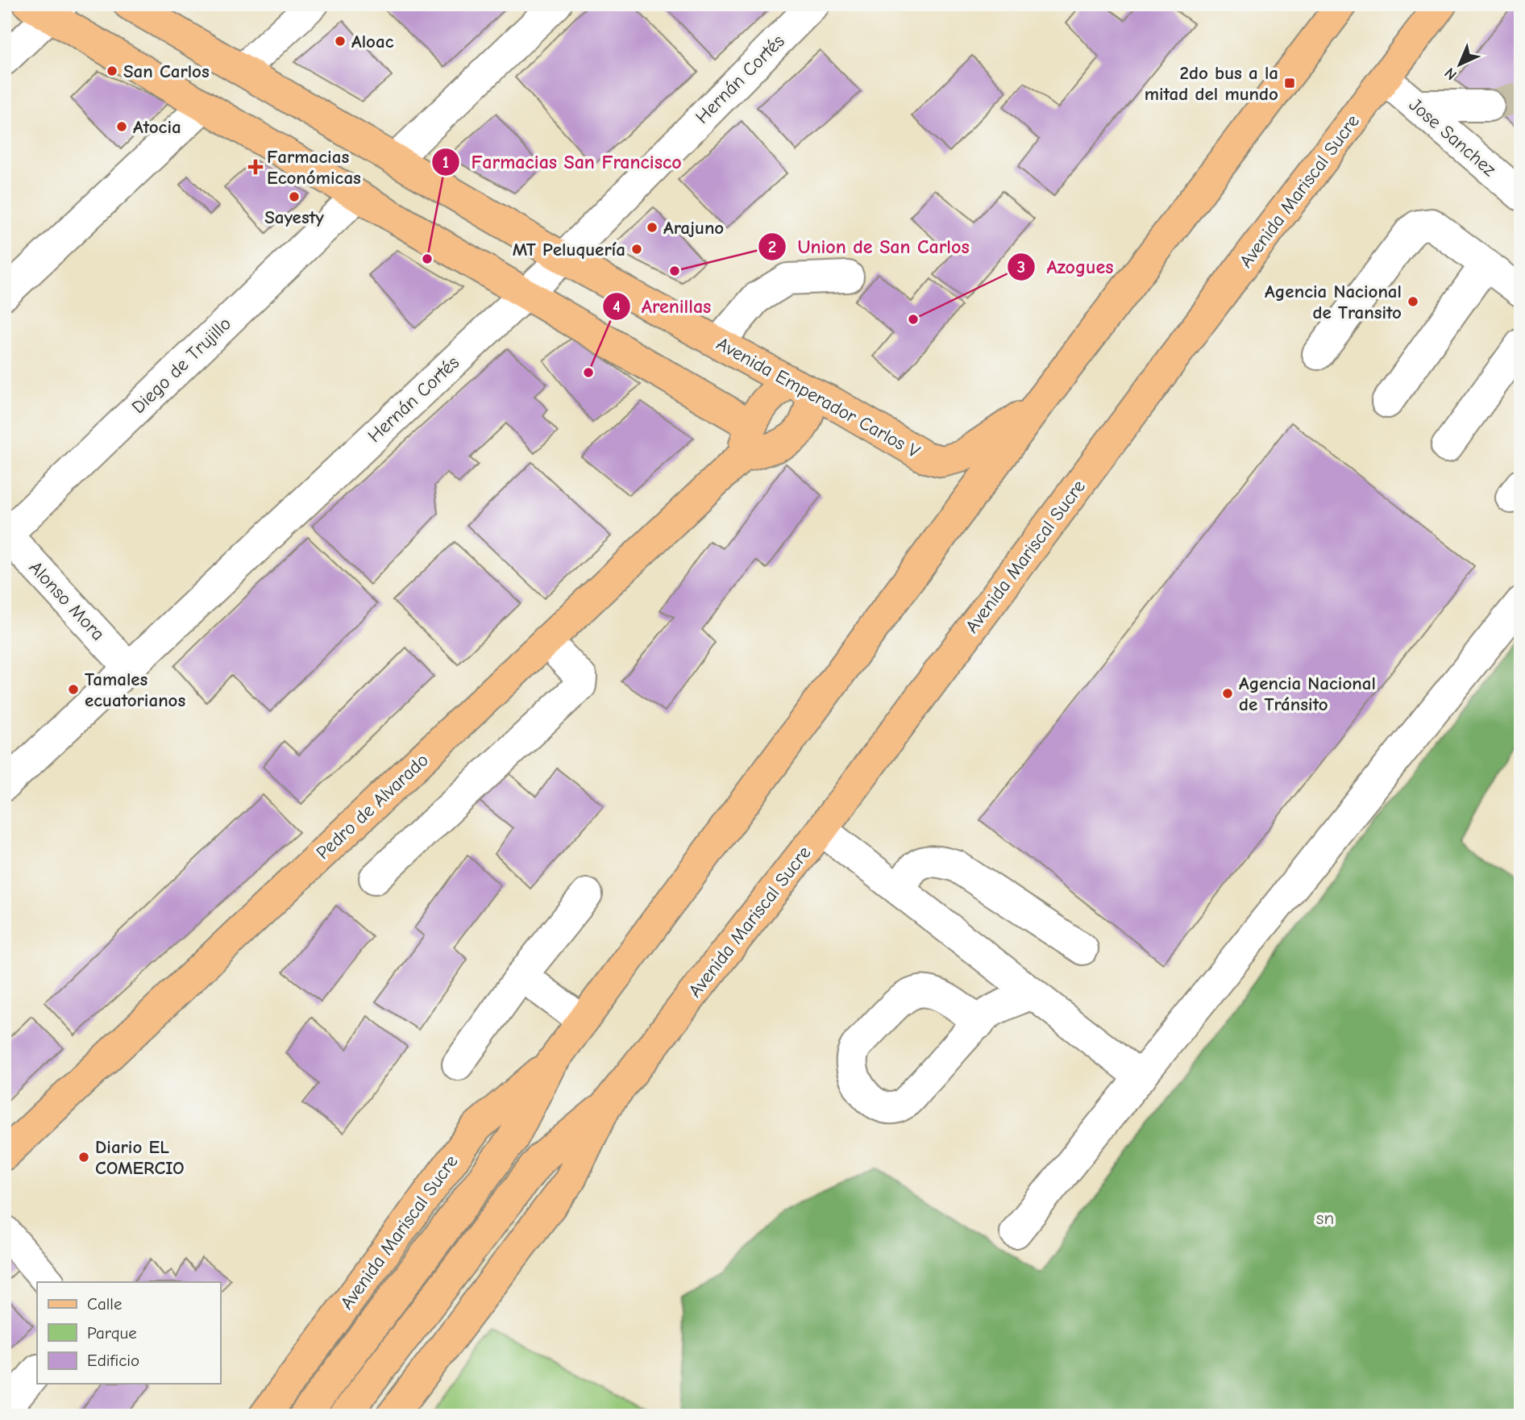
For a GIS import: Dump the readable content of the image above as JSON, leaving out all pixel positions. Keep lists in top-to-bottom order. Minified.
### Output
{"streets":{"main road":["Avenida Mariscal Sucre","Avenida Emperador Carlos V","Pedro de Alvarado"],"street":["Hernán Cortés","Jose Sanchez","Diego de Trujillo","Alonso Mora"]},"crossings":[["Hernán Cortés","Avenida Emperador Carlos V"],["Hernán Cortés","Alonso Mora"],["Jose Sanchez","Avenida Mariscal Sucre"],["Avenida Mariscal Sucre","Avenida Emperador Carlos V"],["Diego de Trujillo","Alonso Mora"],["Avenida Emperador Carlos V","Pedro de Alvarado"]],"parks":["sn"],"places":{"other":["Aloac","San Carlos","Atocia","Sayesty","Arajuno","MT Peluquería","Farmacias San Francisco","Union de San Carlos","Agencia Nacional de Transito","Azogues","Arenillas","Tamales ecuatorianos","Agencia Nacional de Tránsito","Diario EL COMERCIO"],"transit":["2do bus a la mitad del mundo"],"health":["Farmacias Económicas"]},"legend":["Calle","Parque","Edificio"],"north":"bottom left"}
